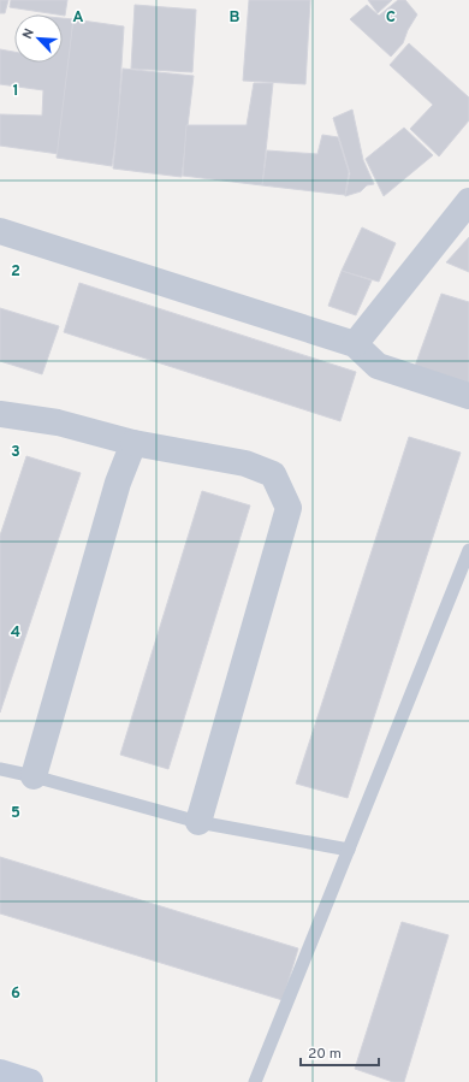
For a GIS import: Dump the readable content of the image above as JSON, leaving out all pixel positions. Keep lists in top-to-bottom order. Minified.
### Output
{"scale_bar":"20 m","north":"top left","grid":{"columns":["A","B","C"],"rows":["1","2","3","4","5","6"]}}
